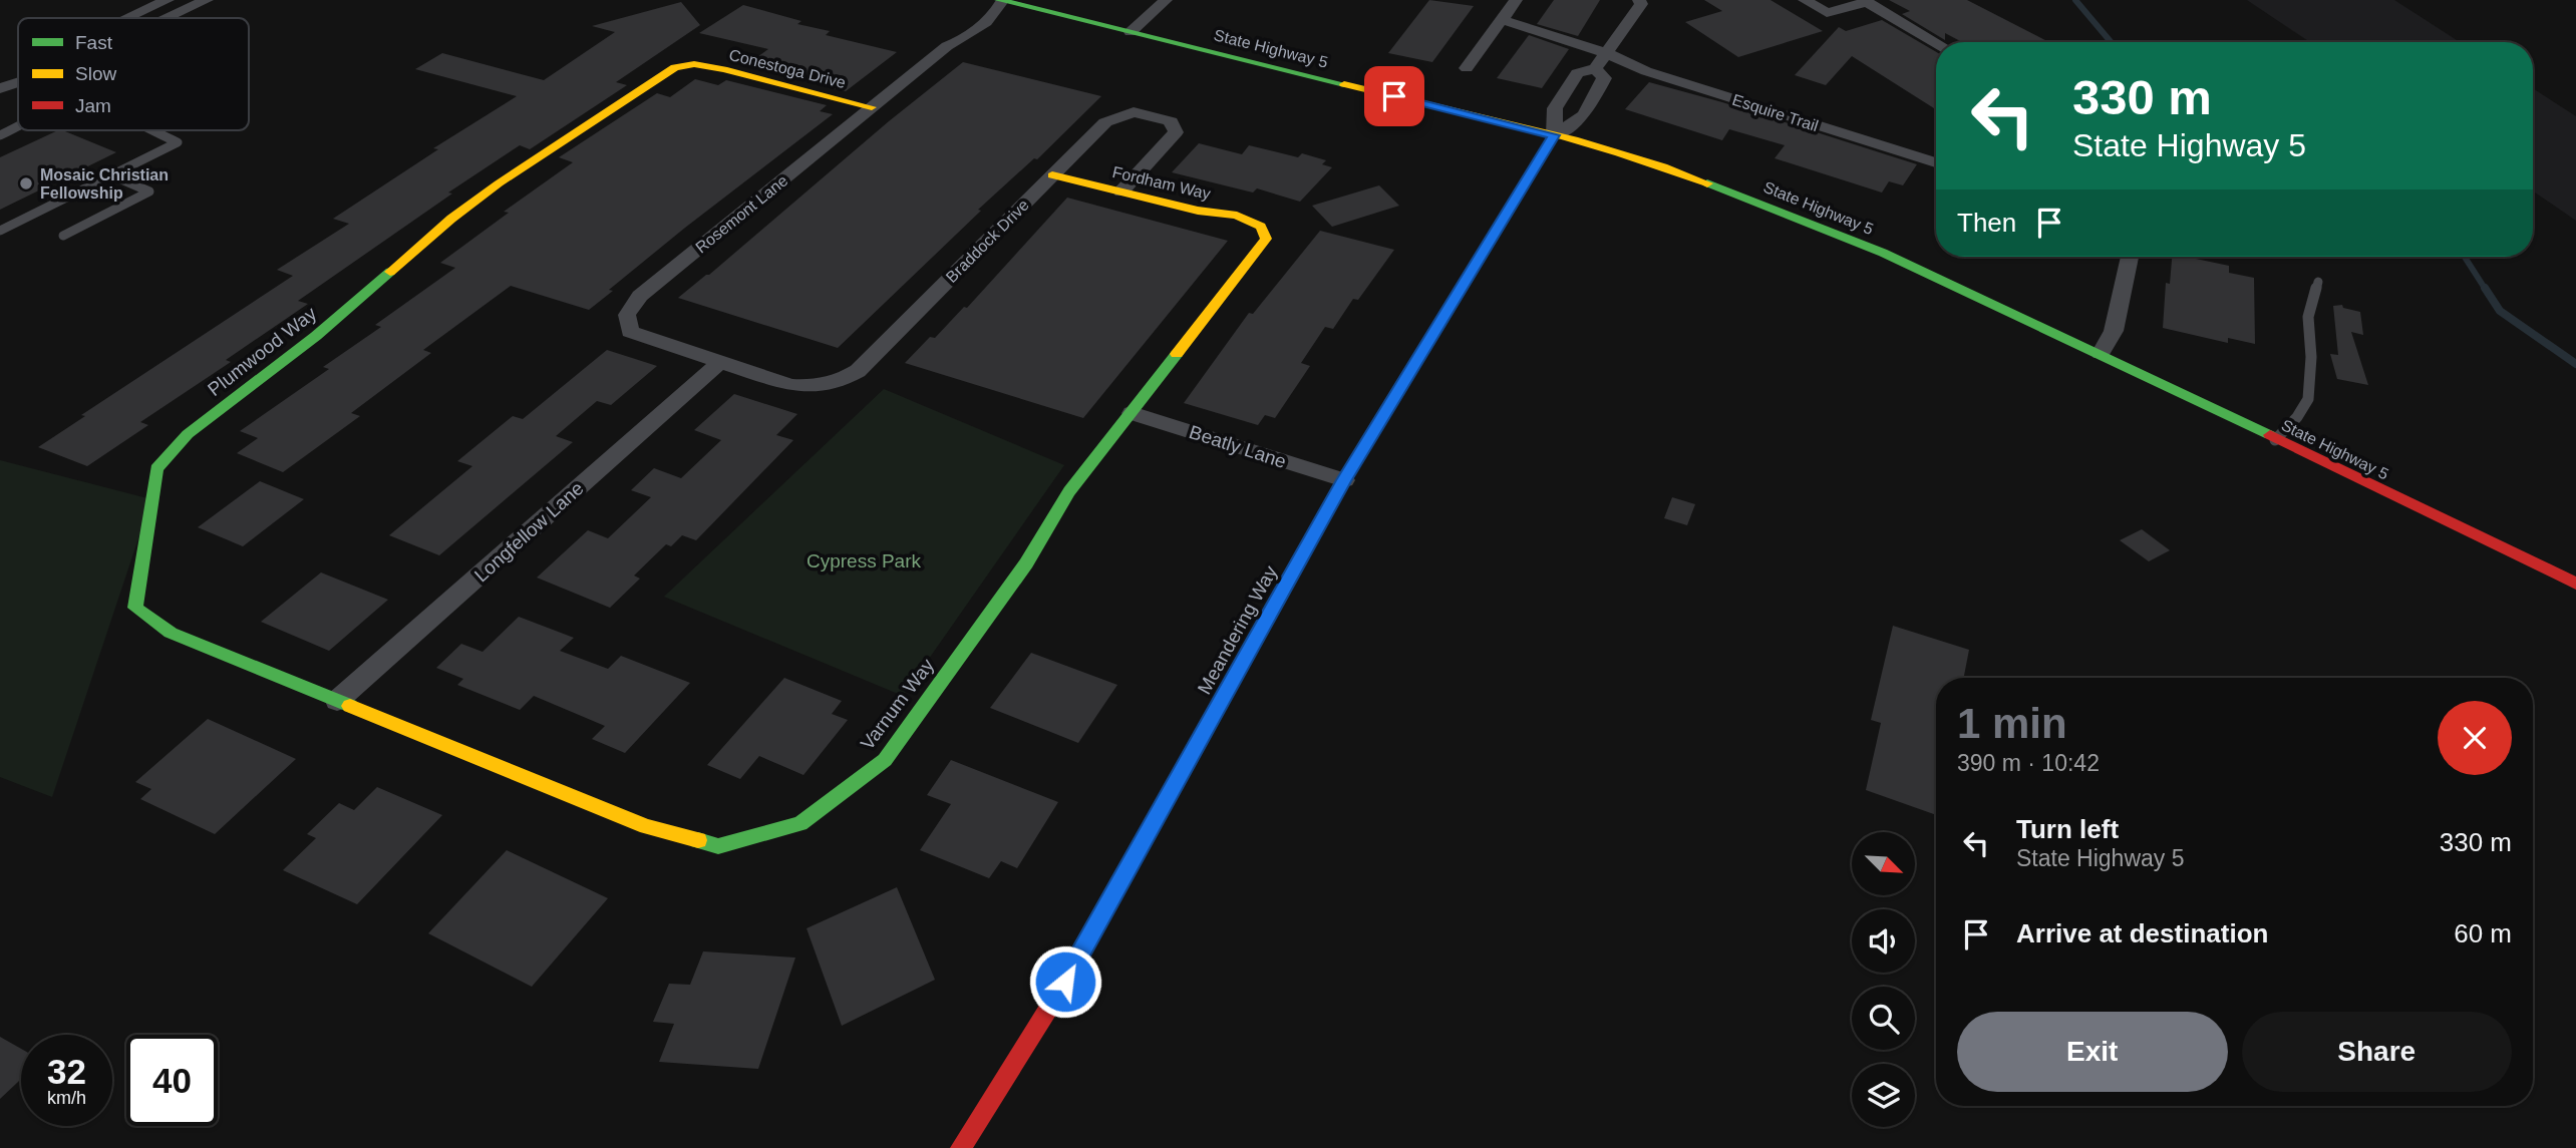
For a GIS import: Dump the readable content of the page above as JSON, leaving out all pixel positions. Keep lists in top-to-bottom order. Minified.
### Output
{"streets":{"street":["State Highway 5","Conestoga Drive","Esquire Trail","Fordham Way","Rosemont Lane","Braddock Drive","Plumwood Way","Beatly Lane","Longfellow Lane","Meandering Way","Varnum Way"]},"crossings":[["State Highway 5","Rosemont Lane"],["State Highway 5","Meandering Way"],["Conestoga Drive","Rosemont Lane"],["Conestoga Drive","Plumwood Way"],["Fordham Way","Braddock Drive"],["Fordham Way","Varnum Way"],["Rosemont Lane","Braddock Drive"],["Rosemont Lane","Longfellow Lane"],["Braddock Drive","Longfellow Lane"],["Plumwood Way","Longfellow Lane"],["Plumwood Way","Varnum Way"],["Beatly Lane","Meandering Way"],["Beatly Lane","Varnum Way"],["Longfellow Lane","Varnum Way"]],"parks":["Cypress Park"],"places":["Mosaic Christian Fellowship"],"legend":["Fast","Slow","Jam"],"north":"bottom right","page":{"turn":["330 m","State Highway 5"],"then":"Then","heading":["1 min","390 m · 10:42"],"list":[{"name":"Turn left","note":"State Highway 5","value":"330 m"},{"name":"Arrive at destination","value":"60 m"}],"buttons":["Exit","Share"],"speed":"32 km/h","limit":"40"}}
